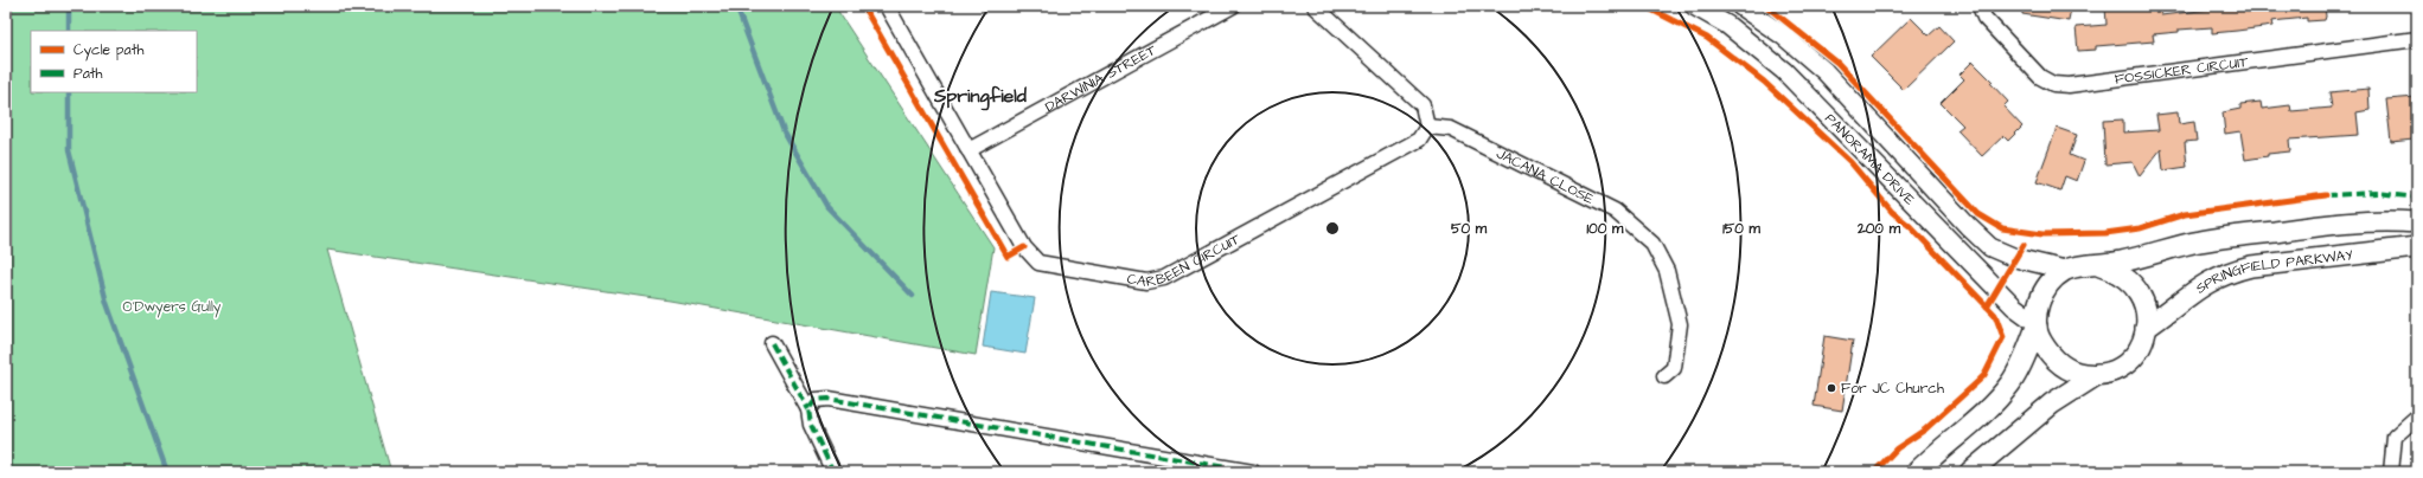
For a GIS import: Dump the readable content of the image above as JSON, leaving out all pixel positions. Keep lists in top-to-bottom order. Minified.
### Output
{"streets":{"main road":["SPRINGFIELD PARKWAY"],"street":["FOSSICKER CIRCUIT","DARWINIA STREET","PANORAMA DRIVE","JACANA CLOSE","CARBEEN CIRCUIT"]},"crossings":[["DARWINIA STREET","CARBEEN CIRCUIT"],["PANORAMA DRIVE","SPRINGFIELD PARKWAY"],["JACANA CLOSE","CARBEEN CIRCUIT"]],"districts":["Springfield"],"parks":["O'Dwyers Gully"],"places":["For JC Church"],"legend":["Cycle path","Path"],"rings":["50 m","100 m","150 m","200 m"]}
